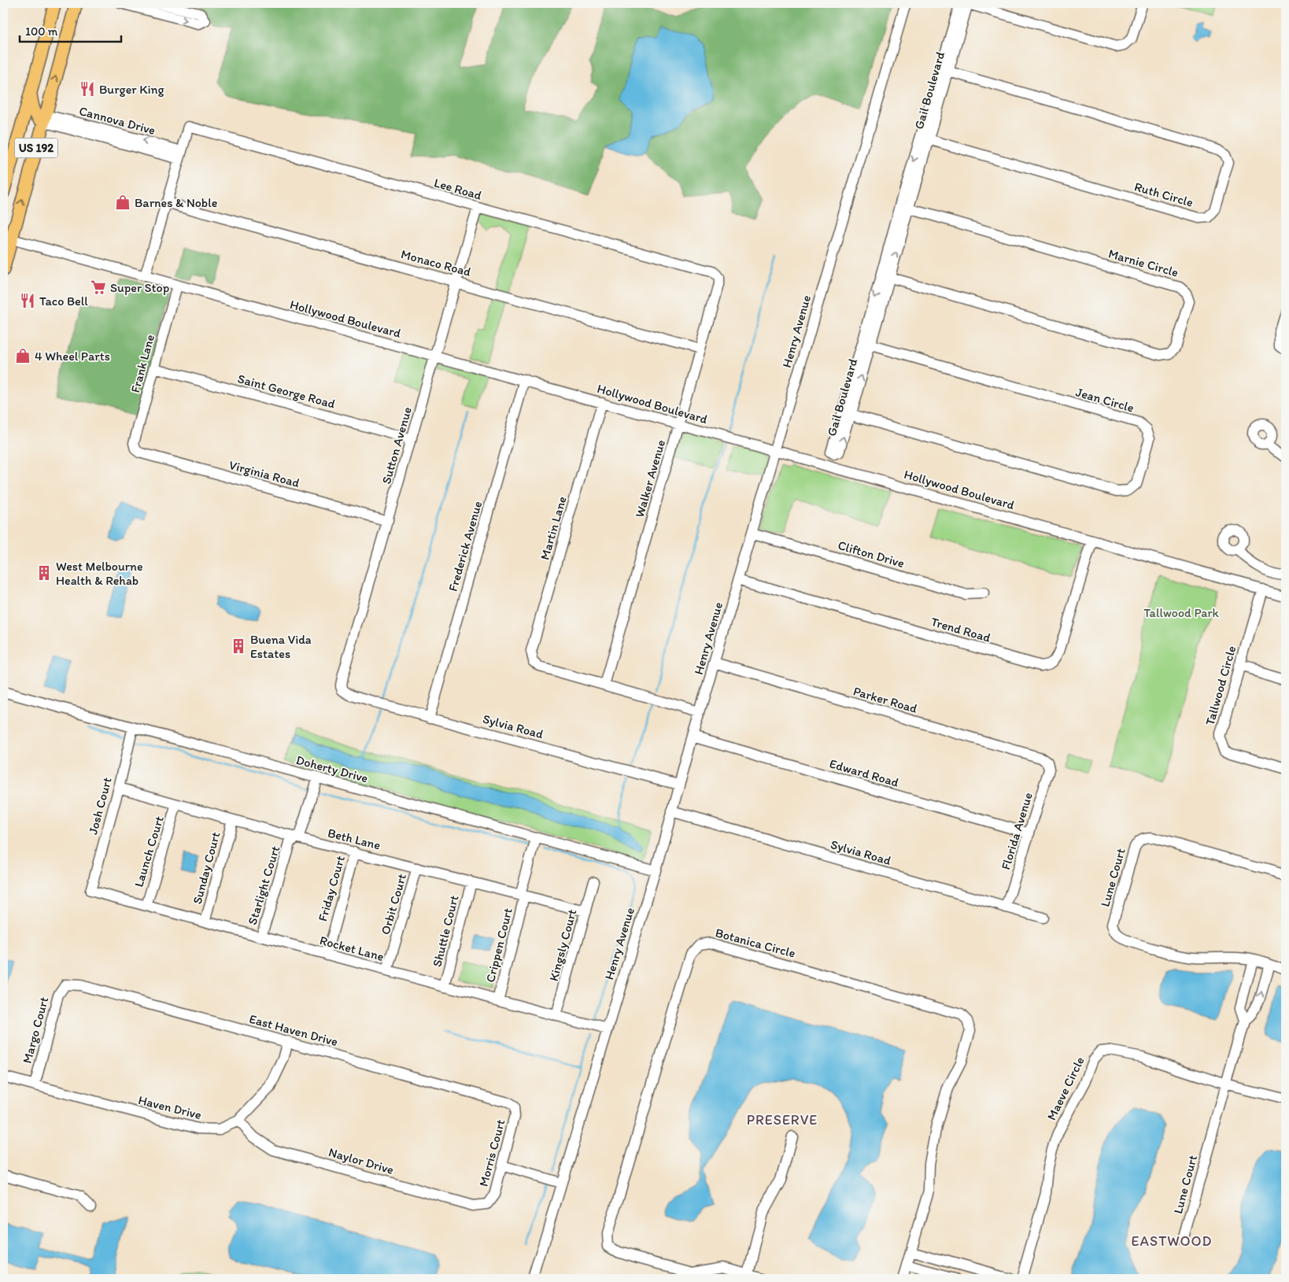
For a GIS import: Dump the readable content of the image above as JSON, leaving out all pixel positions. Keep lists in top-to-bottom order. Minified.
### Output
{"streets":{"main road":["US 192"],"street":["Gail Boulevard","Cannova Drive","Lee Road","Ruth Circle","Monaco Road","Marnie Circle","Hollywood Boulevard","Henry Avenue","Frank Lane","Saint George Road","Jean Circle","Sutton Avenue","Virginia Road","Walker Avenue","Martin Lane","Frederick Avenue","Clifton Drive","Trend Road","Tallwood Circle","Parker Road","Sylvia Road","Doherty Drive","Edward Road","Josh Court","Florida Avenue","Beth Lane","Launch Court","Sunday Court","Lune Court","Starlight Court","Friday Court","Orbit Court","Shuttle Court","Botanica Circle","Crippen Court","Kingsly Court","Rocket Lane","Margo Court","East Haven Drive","Maeve Circle","Haven Drive","Morris Court","Naylor Drive"]},"crossings":[["Gail Boulevard","Ruth Circle"],["Gail Boulevard","Marnie Circle"],["Gail Boulevard","Jean Circle"],["Cannova Drive","US 192"],["Cannova Drive","Lee Road"],["US 192","Hollywood Boulevard"],["Lee Road","Sutton Avenue"],["Lee Road","Walker Avenue"],["Monaco Road","Sutton Avenue"],["Monaco Road","Walker Avenue"],["Hollywood Boulevard","Henry Avenue"],["Hollywood Boulevard","Frank Lane"],["Hollywood Boulevard","Sutton Avenue"],["Hollywood Boulevard","Walker Avenue"],["Hollywood Boulevard","Martin Lane"],["Hollywood Boulevard","Frederick Avenue"],["Hollywood Boulevard","Trend Road"],["Hollywood Boulevard","Tallwood Circle"],["Henry Avenue","Clifton Drive"],["Henry Avenue","Trend Road"],["Henry Avenue","Parker Road"],["Henry Avenue","Sylvia Road"],["Henry Avenue","Doherty Drive"],["Henry Avenue","Edward Road"],["Henry Avenue","Rocket Lane"],["Frank Lane","Saint George Road"],["Frank Lane","Virginia Road"],["Saint George Road","Sutton Avenue"],["Sutton Avenue","Virginia Road"],["Sutton Avenue","Sylvia Road"],["Walker Avenue","Martin Lane"],["Frederick Avenue","Sylvia Road"],["Parker Road","Florida Avenue"],["Sylvia Road","Florida Avenue"],["Doherty Drive","Josh Court"],["Doherty Drive","Starlight Court"],["Doherty Drive","Crippen Court"],["Edward Road","Florida Avenue"],["Josh Court","Beth Lane"],["Josh Court","Rocket Lane"],["Beth Lane","Launch Court"],["Beth Lane","Sunday Court"],["Beth Lane","Starlight Court"],["Beth Lane","Friday Court"],["Beth Lane","Orbit Court"],["Beth Lane","Shuttle Court"],["Beth Lane","Crippen Court"],["Beth Lane","Kingsly Court"],["Launch Court","Rocket Lane"],["Sunday Court","Rocket Lane"],["Lune Court","Maeve Circle"],["Starlight Court","Rocket Lane"],["Friday Court","Rocket Lane"],["Orbit Court","Rocket Lane"],["Shuttle Court","Rocket Lane"],["Crippen Court","Rocket Lane"],["Kingsly Court","Rocket Lane"],["Margo Court","East Haven Drive"],["Margo Court","Haven Drive"],["East Haven Drive","Haven Drive"],["East Haven Drive","Morris Court"],["Haven Drive","Naylor Drive"],["Morris Court","Naylor Drive"]],"districts":["PRESERVE","EASTWOOD"],"parks":["Tallwood Park"],"places":{"restaurant":["Burger King","Taco Bell"],"shop":["Barnes & Noble","4 Wheel Parts"],"supermarket":["Super Stop"],"building":["West Melbourne Health & Rehab","Buena Vida Estates"]},"scale_bar":"100 m"}
